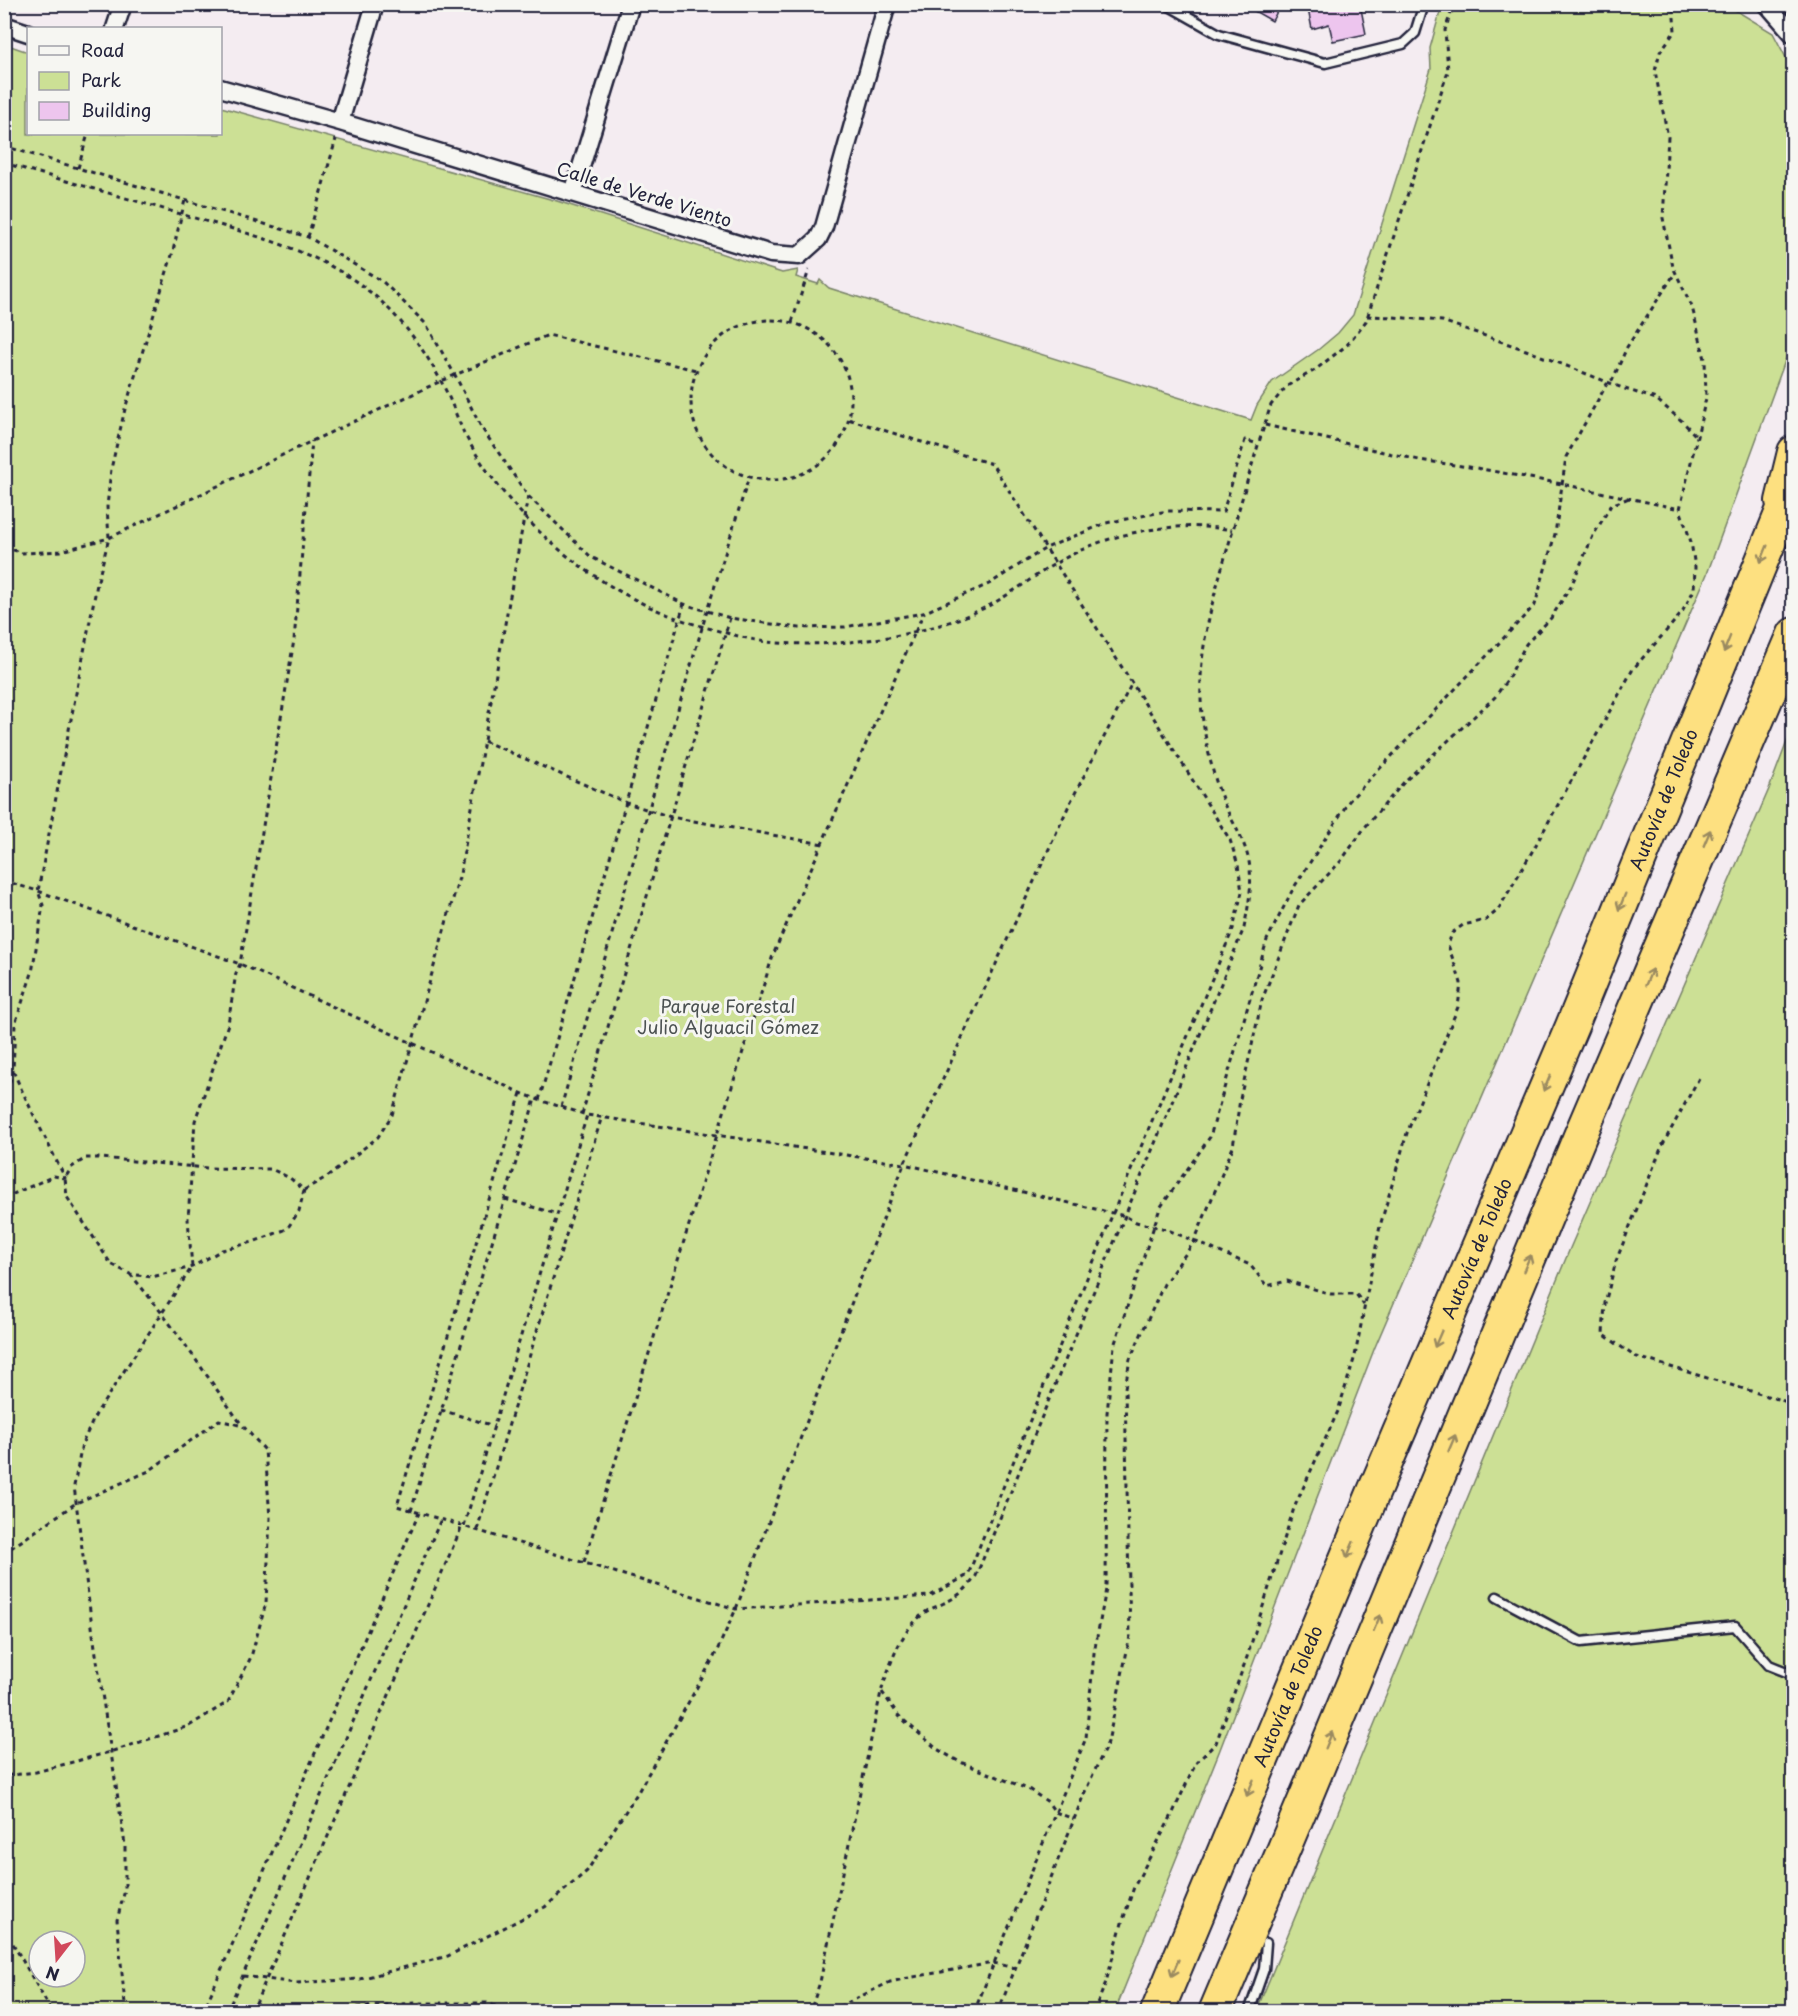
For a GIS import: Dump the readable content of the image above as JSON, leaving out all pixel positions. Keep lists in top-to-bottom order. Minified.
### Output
{"streets":{"highway":["Autovía de Toledo"],"street":["Calle de Verde Viento"]},"parks":["Parque Forestal Julio Alguacil Gómez"],"legend":["Road","Park","Building"],"north":"bottom"}
